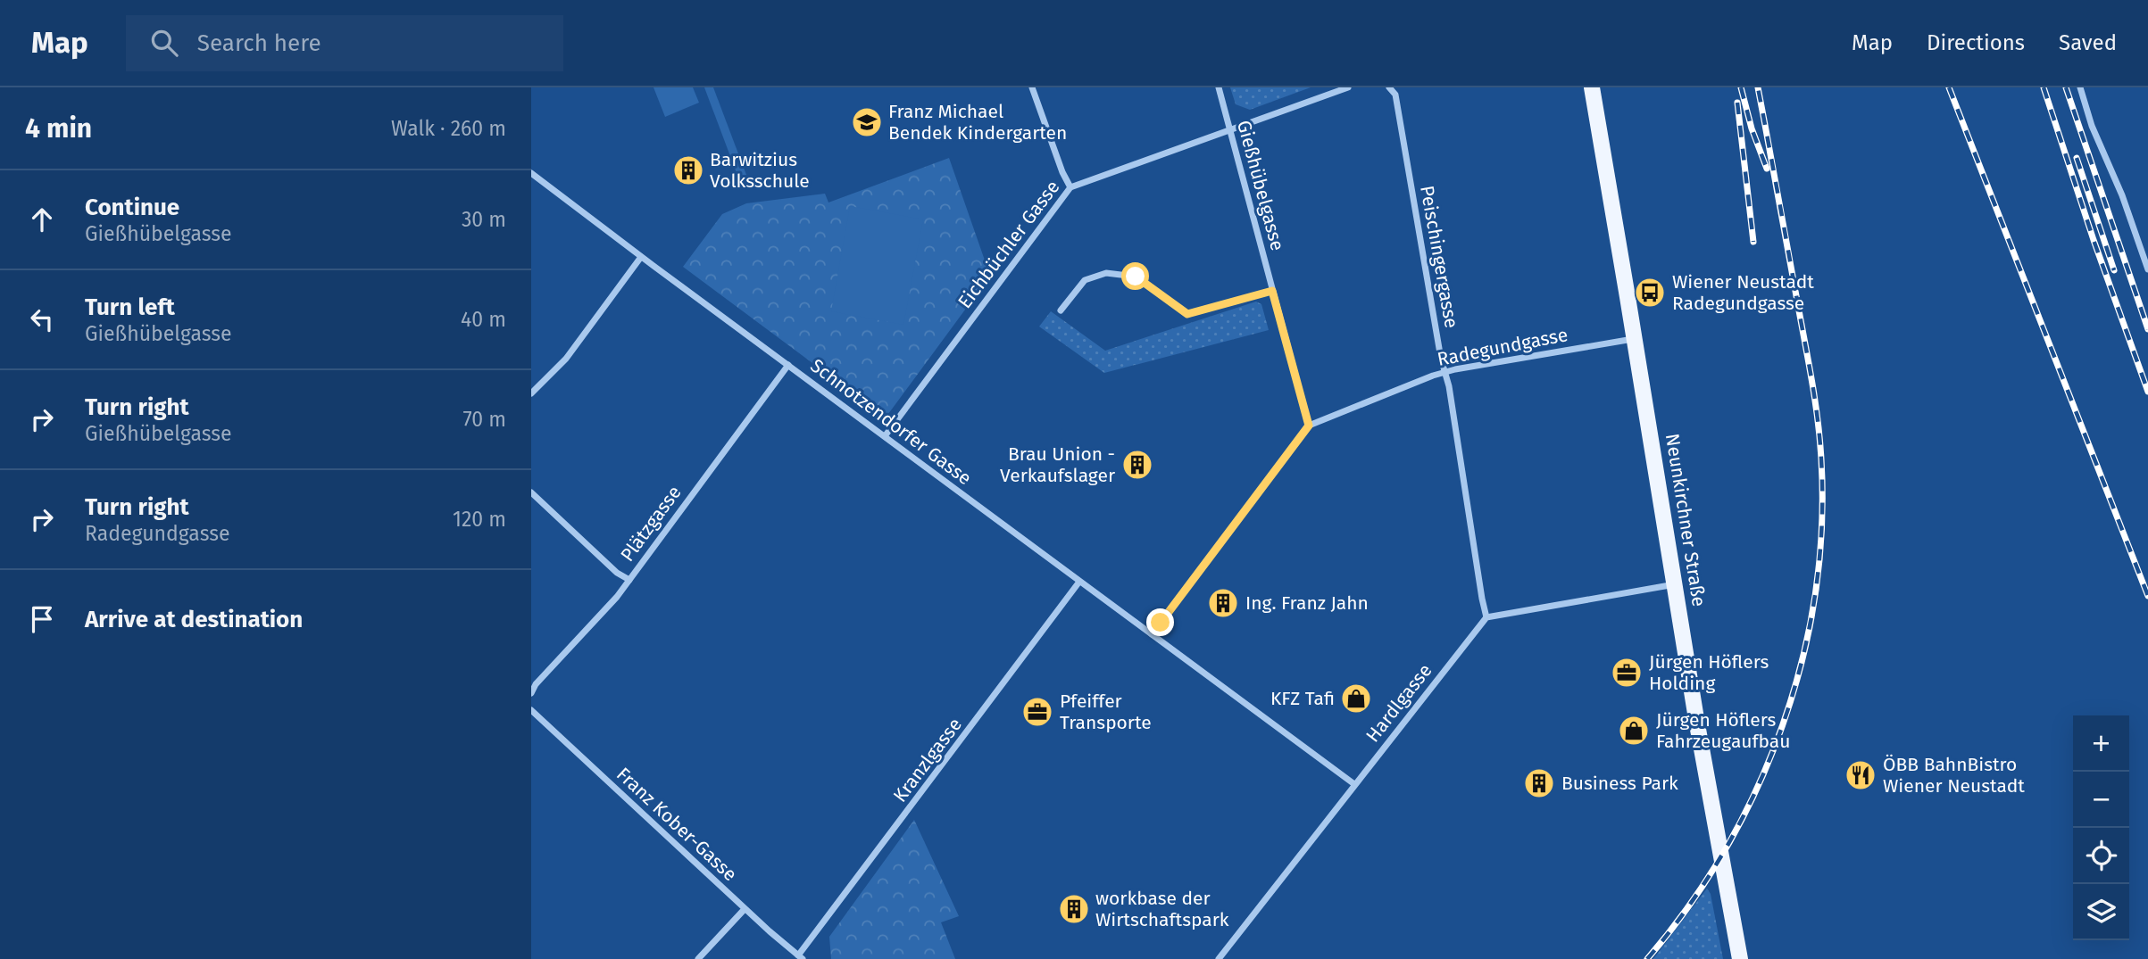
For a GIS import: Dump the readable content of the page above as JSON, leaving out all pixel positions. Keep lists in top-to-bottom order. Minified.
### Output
{"streets":{"main road":["Neunkirchner Straße"],"street":["Gießhübelgasse","Eichbüchler Gasse","Peischingergasse","Radegundgasse","Schnotzendorfer Gasse","Plätzgasse","Hardlgasse","Kranzlgasse","Franz Kober-Gasse"]},"crossings":[["Gießhübelgasse","Eichbüchler Gasse"],["Gießhübelgasse","Radegundgasse"],["Eichbüchler Gasse","Schnotzendorfer Gasse"],["Peischingergasse","Radegundgasse"],["Peischingergasse","Hardlgasse"],["Radegundgasse","Neunkirchner Straße"],["Schnotzendorfer Gasse","Plätzgasse"],["Schnotzendorfer Gasse","Hardlgasse"],["Schnotzendorfer Gasse","Kranzlgasse"],["Kranzlgasse","Franz Kober-Gasse"]],"places":{"school or university":["Franz Michael Bendek Kindergarten"],"building":["Barwitzius Volksschule","Brau Union - Verkaufslager","Ing. Franz Jahn","Business Park","workbase der Wirtschaftspark"],"bus stop":["Wiener Neustadt Radegundgasse"],"office":["Jürgen Höflers Holding","Pfeiffer Transporte"],"shop":["KFZ Tafi","Jürgen Höflers Fahrzeugaufbau"],"restaurant":["ÖBB BahnBistro Wiener Neustadt"]},"page":{"header":"Map","search":"Search here","nav":["Map","Directions","Saved"],"heading":["4 min","Walk · 260 m"],"list":[["Continue","Gießhübelgasse","30 m"],["Turn left","Gießhübelgasse","40 m"],["Turn right","Gießhübelgasse","70 m"],["Turn right","Radegundgasse","120 m"],"Arrive at destination"],"map_buttons":["+","−"]}}
